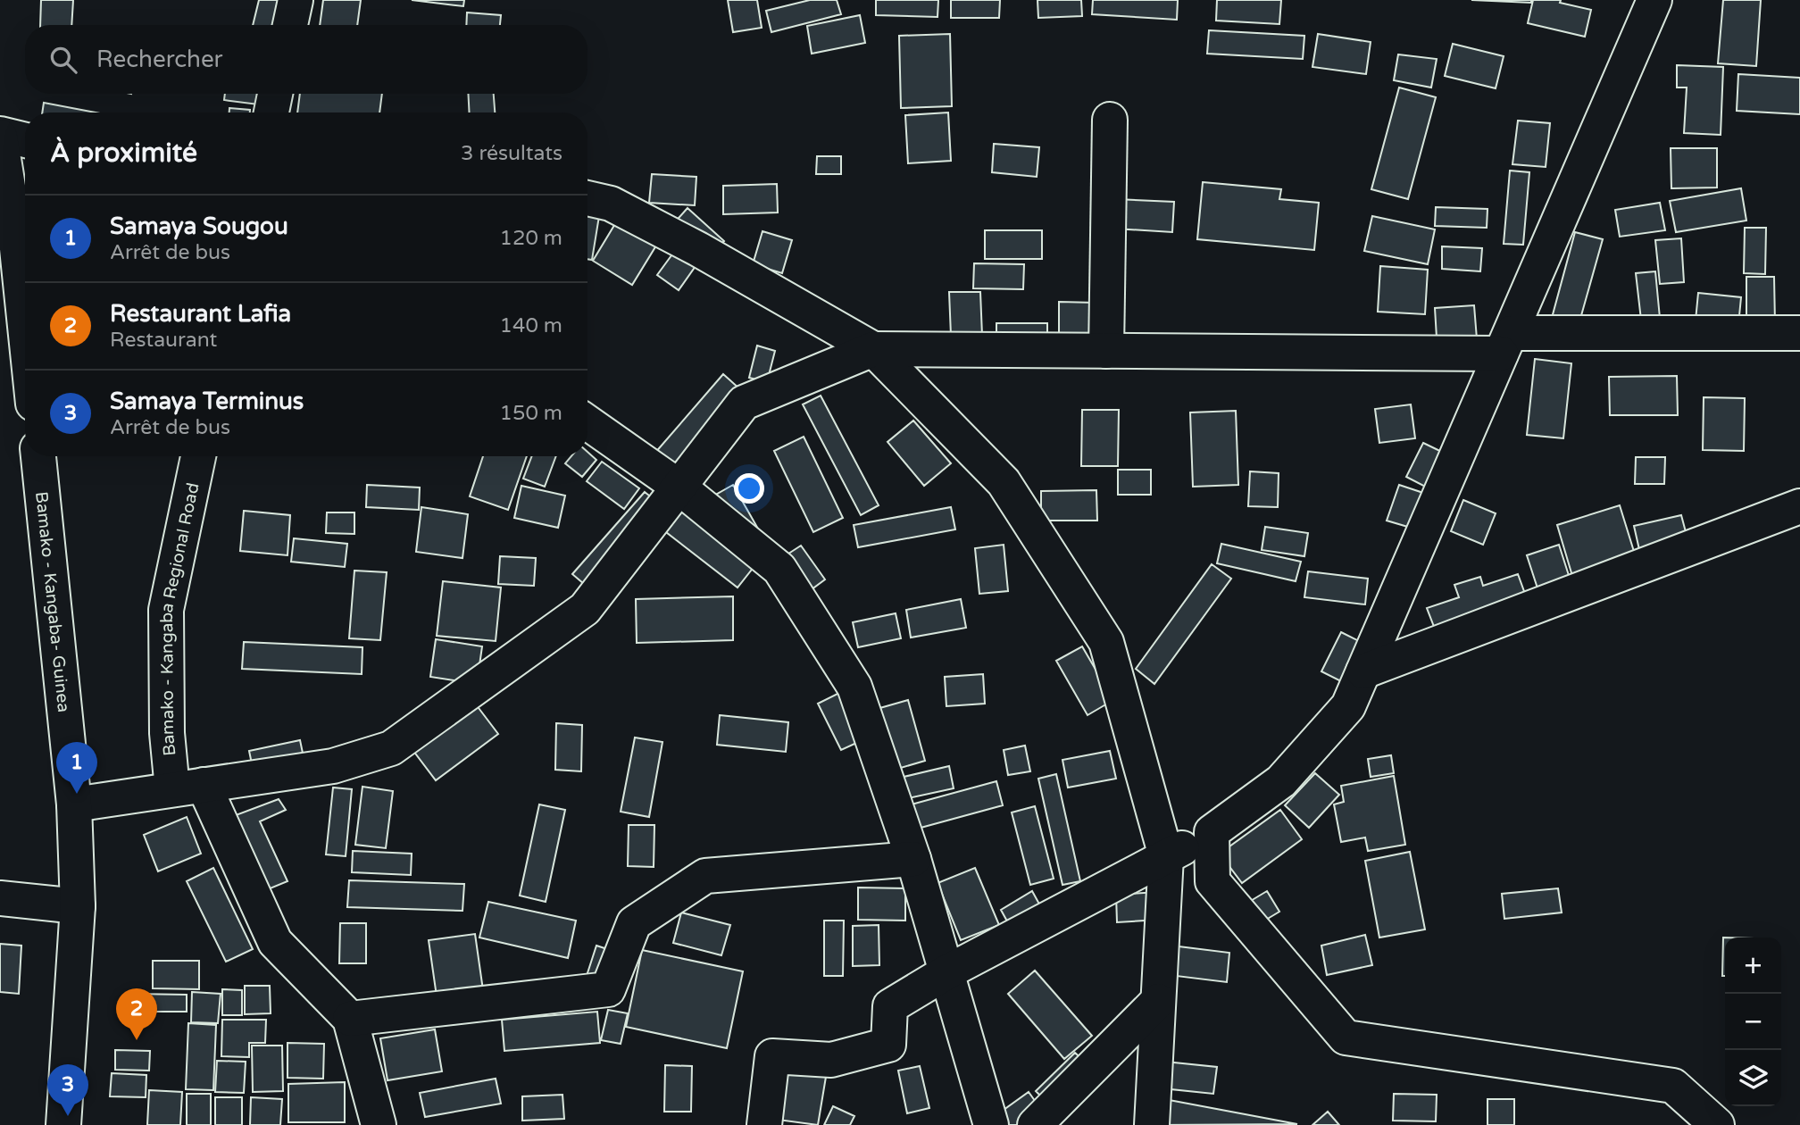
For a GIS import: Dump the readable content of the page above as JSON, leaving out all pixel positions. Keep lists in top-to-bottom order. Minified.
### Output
{"streets":{"street":["Bamako - Kangaba- Guinea","Bamako - Kangaba Regional Road"]},"page":{"search":"Rechercher","heading":["À proximité","3 résultats"],"list":[{"mark":"1","name":"Samaya Sougou","note":"Arrêt de bus","value":"120 m"},{"mark":"2","name":"Restaurant Lafia","note":"Restaurant","value":"140 m"},{"mark":"3","name":"Samaya Terminus","note":"Arrêt de bus","value":"150 m"}],"pins":["1","2","3"],"map_buttons":["+","−"]}}
